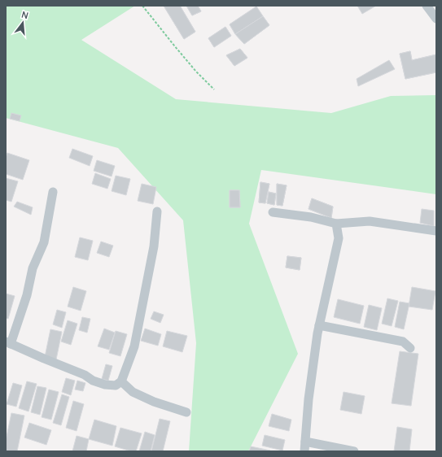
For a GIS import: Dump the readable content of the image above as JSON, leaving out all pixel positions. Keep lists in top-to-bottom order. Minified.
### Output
{"north":"top"}
